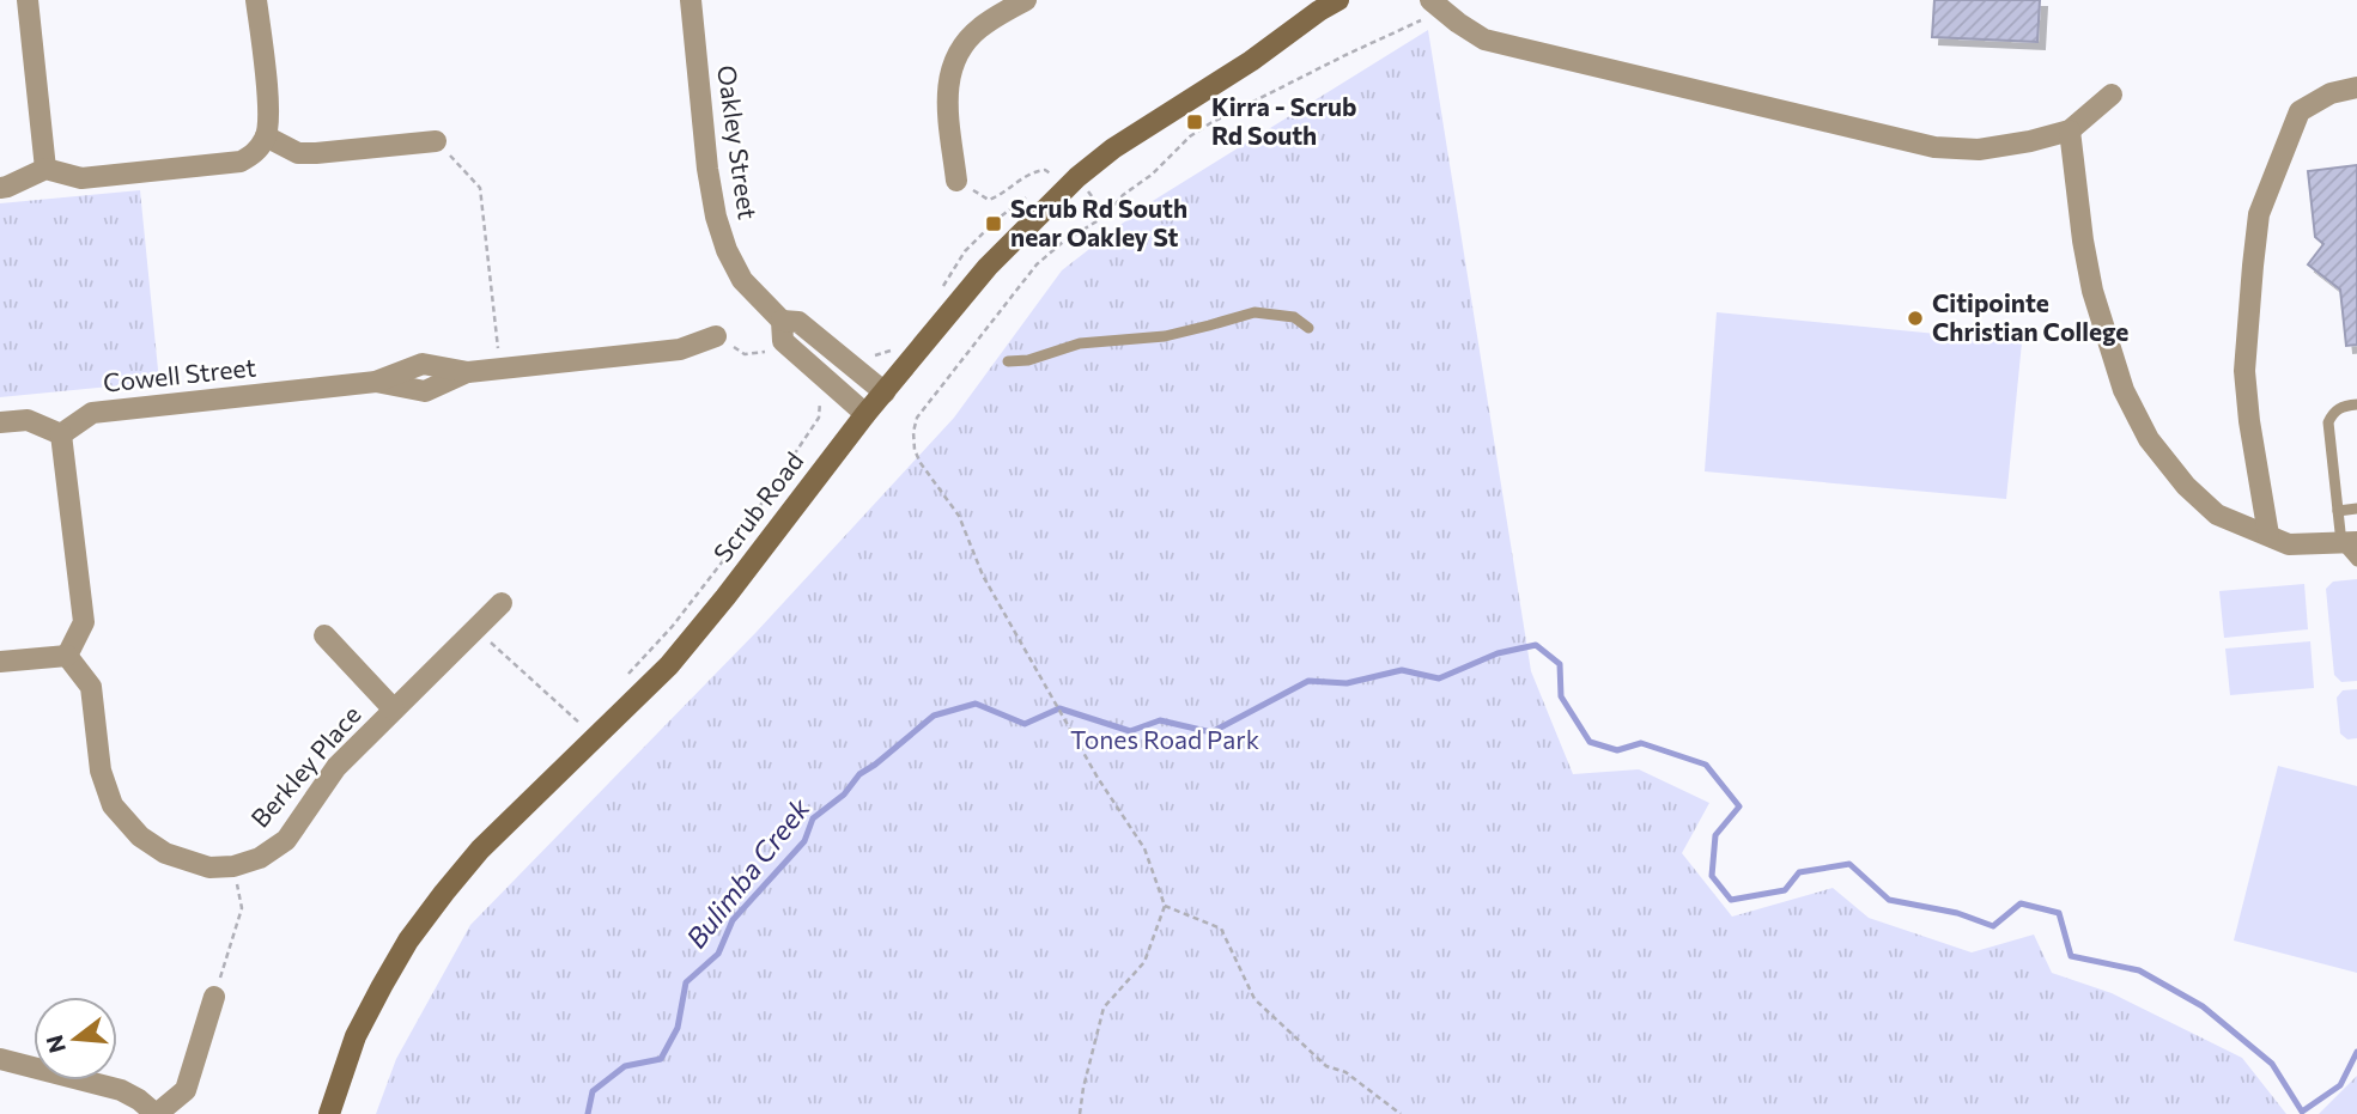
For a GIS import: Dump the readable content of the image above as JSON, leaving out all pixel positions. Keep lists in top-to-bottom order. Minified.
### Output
{"streets":{"street":["Oakley Street","Cowell Street","Scrub Road","Berkley Place"]},"crossings":[["Oakley Street","Scrub Road"]],"water":["Bulimba Creek"],"parks":["Tones Road Park"],"places":{"transit":["Kirra - Scrub Rd South","Scrub Rd South near Oakley St"],"other":["Citipointe Christian College"]},"north":"left"}
